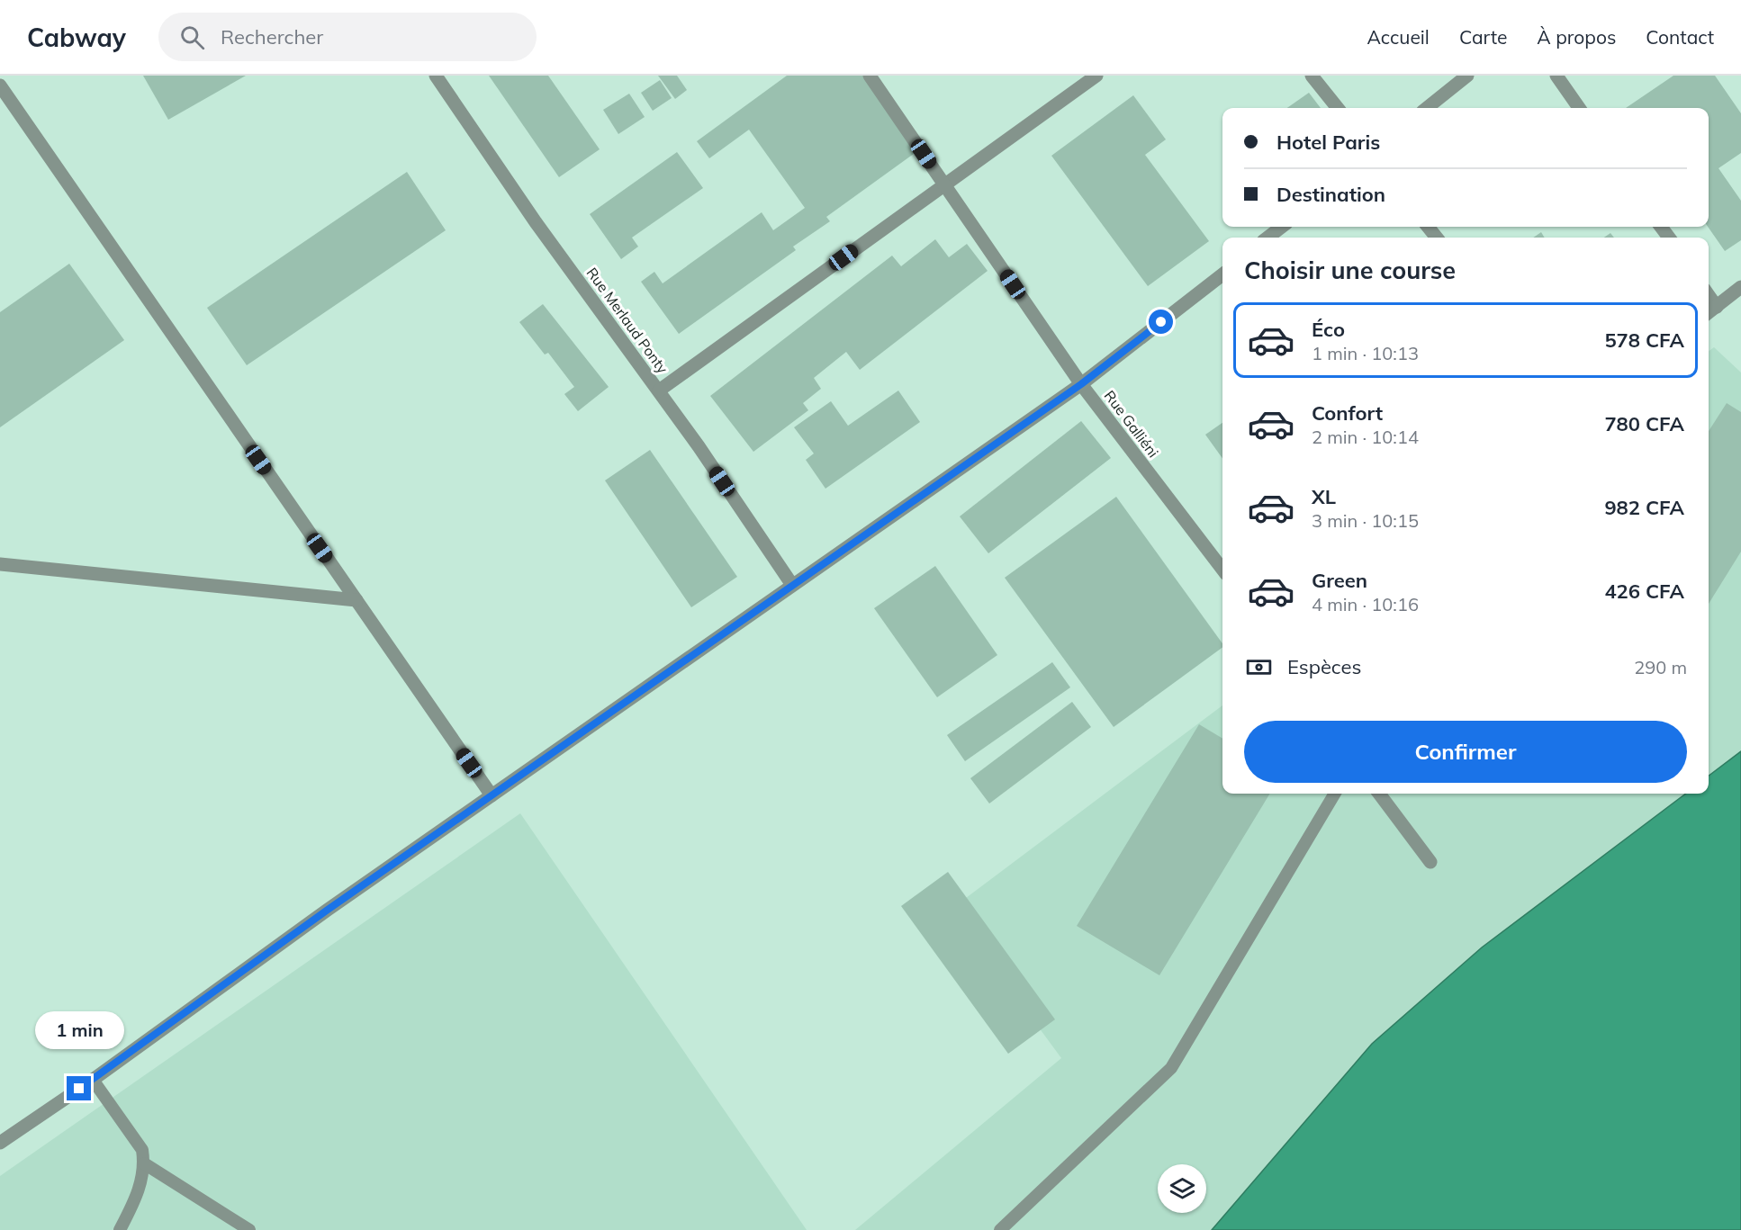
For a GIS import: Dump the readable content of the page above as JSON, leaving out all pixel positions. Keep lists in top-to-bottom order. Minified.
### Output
{"streets":{"street":["Rue Merlaud Ponty","Rue Galliéni"]},"page":{"header":"Cabway","search":"Rechercher","nav":["Accueil","Carte","À propos","Contact"],"banner":["Hotel Paris","Destination"],"heading":"Choisir une course","list":[{"name":"Éco","note":"1 min · 10:13","value":"578 CFA"},{"name":"Confort","note":"2 min · 10:14","value":"780 CFA"},{"name":"XL","note":"3 min · 10:15","value":"982 CFA"},{"name":"Green","note":"4 min · 10:16","value":"426 CFA"}],"pay":["Espèces","290 m"],"buttons":"Confirmer","bubble":"1 min"}}
